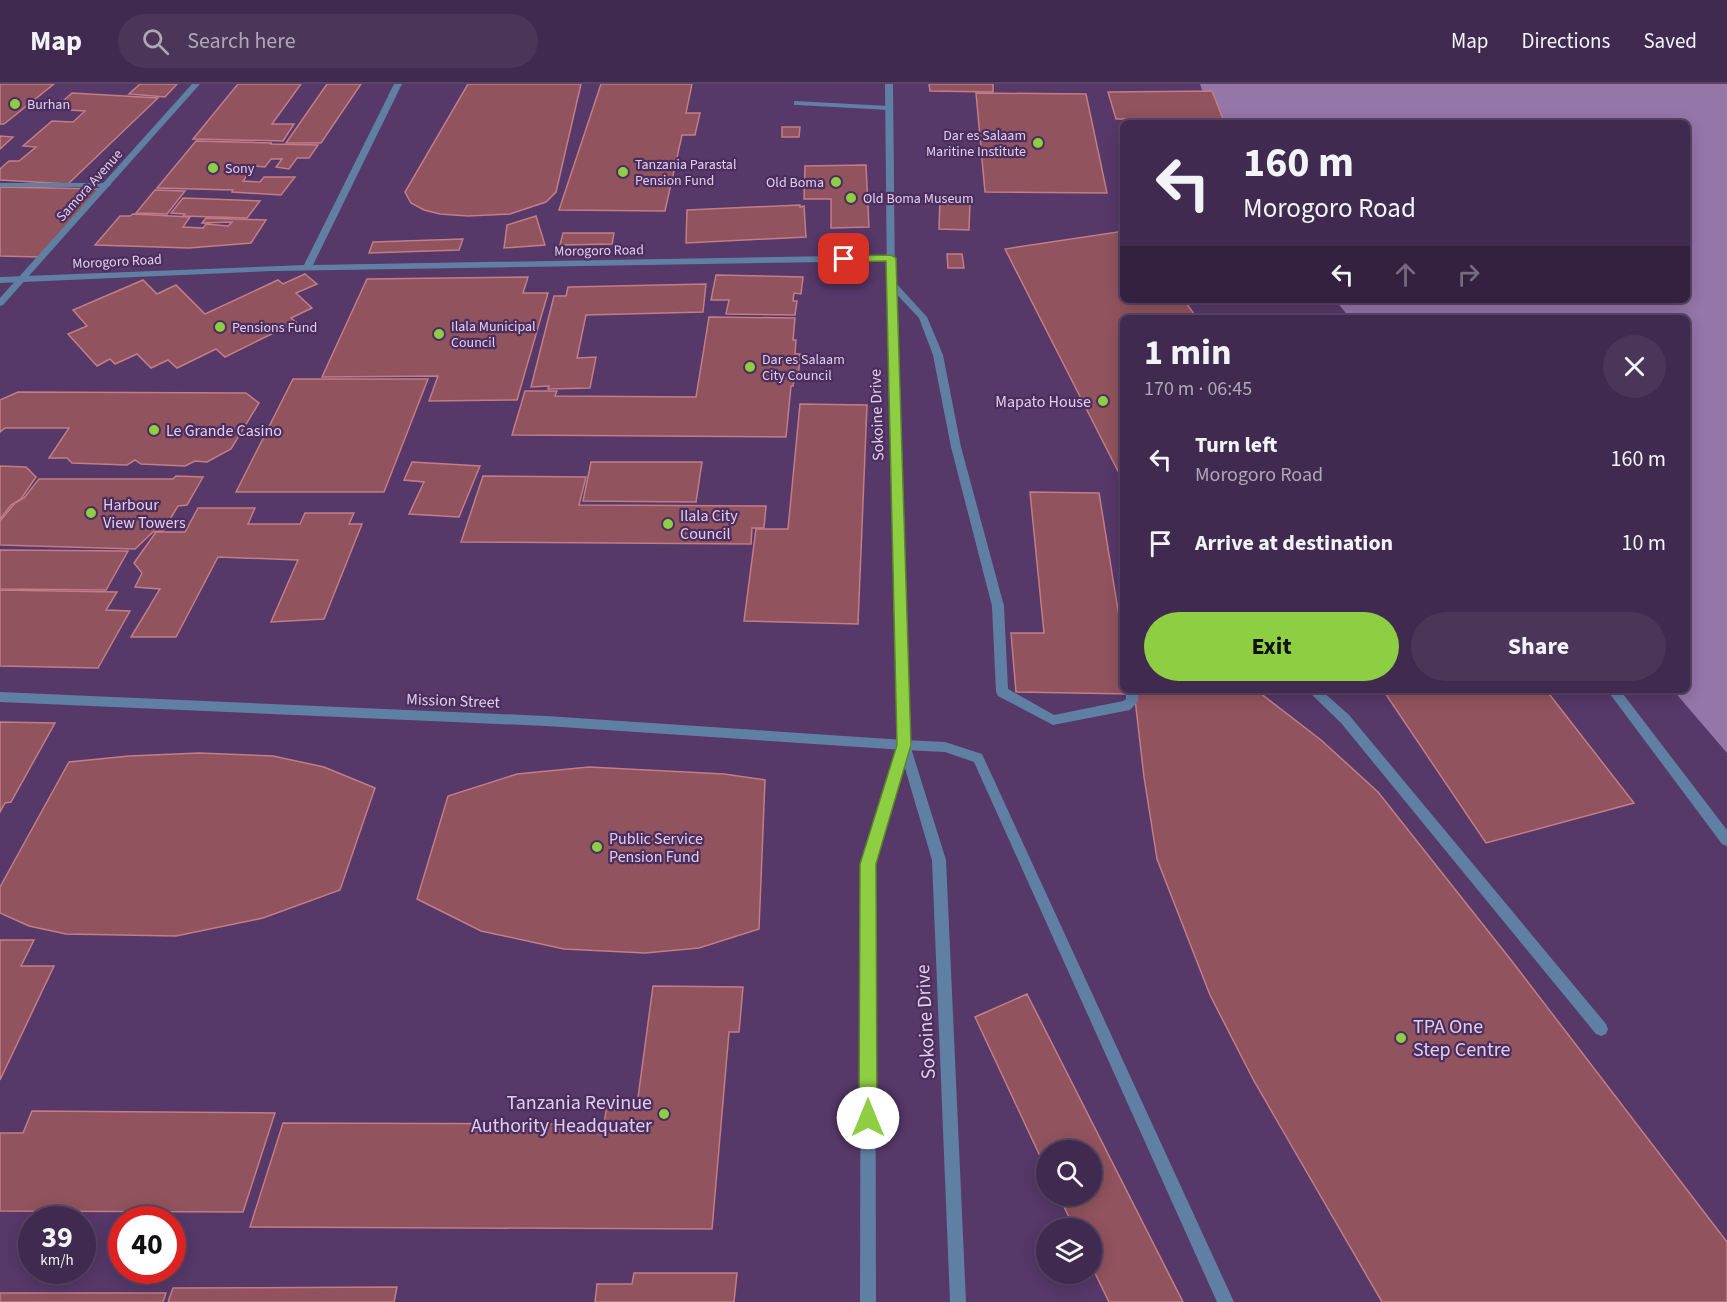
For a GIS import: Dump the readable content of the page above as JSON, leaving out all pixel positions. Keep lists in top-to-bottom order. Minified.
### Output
{"streets":{"street":["Samora Avenue","Morogoro Road","Sokoine Drive","Mission Street"]},"crossings":[["Samora Avenue","Morogoro Road"],["Morogoro Road","Sokoine Drive"],["Sokoine Drive","Mission Street"]],"places":["Burhan","Dar es Salaam Maritine Institute","Sony","Tanzania Parastal Pension Fund","Old Boma","Old Boma Museum","Pensions Fund","Ilala Municipal Council","Dar es Salaam City Council","Mapato House","Le Grande Casino","Harbour View Towers","Ilala City Council","Public Service Pension Fund","TPA One Step Centre","Tanzania Revinue Authority Headquater"],"page":{"header":"Map","search":"Search here","nav":["Map","Directions","Saved"],"turn":["160 m","Morogoro Road"],"heading":["1 min","170 m · 06:45"],"list":[{"name":"Turn left","note":"Morogoro Road","value":"160 m"},{"name":"Arrive at destination","value":"10 m"}],"buttons":["Exit","Share"],"speed":"39 km/h","limit":"40"}}
